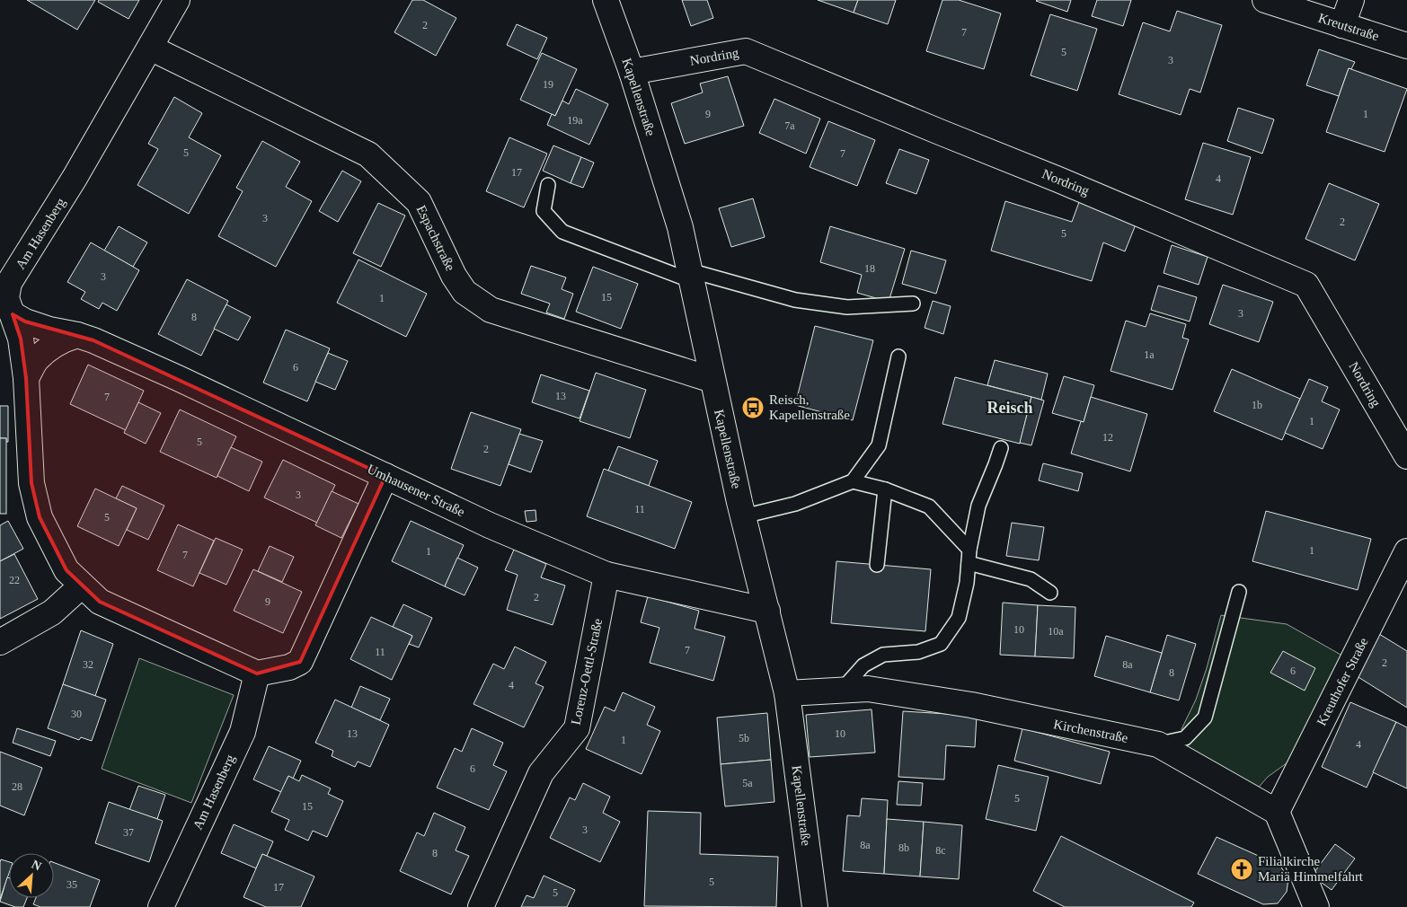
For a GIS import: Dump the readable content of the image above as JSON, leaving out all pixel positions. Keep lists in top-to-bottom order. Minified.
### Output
{"streets":{"street":["Kreutstraße","Nordring","Kapellenstraße","Am Hasenberg","Espachstraße","Umhausener Straße","Lorenz-Oettl-Straße","Kreuthofer Straße","Kirchenstraße"]},"crossings":[["Nordring","Kapellenstraße"],["Kapellenstraße","Espachstraße"],["Kapellenstraße","Umhausener Straße"],["Kapellenstraße","Kirchenstraße"],["Am Hasenberg","Espachstraße"],["Am Hasenberg","Umhausener Straße"],["Umhausener Straße","Lorenz-Oettl-Straße"],["Kreuthofer Straße","Kirchenstraße"]],"districts":["Reisch"],"places":{"bus stop":["Reisch, Kapellenstraße"],"church":["Filialkirche Mariä Himmelfahrt"]},"house_numbers":["2","7","5","3","19","9","1","19a","7a","5","7","17","4","3","2","5","18","3","15","1","3","8","1a","6","13","7","1b","1","12","5","2","3","11","5","1","1","7","22","2","9","10","10a","7","11","2","32","8a","6","8","4","30","13","10","5b","1","4","6","5a","28","5","15","3","37","8a","8b","8c","8","5","35","17","5"],"north":"top right"}
